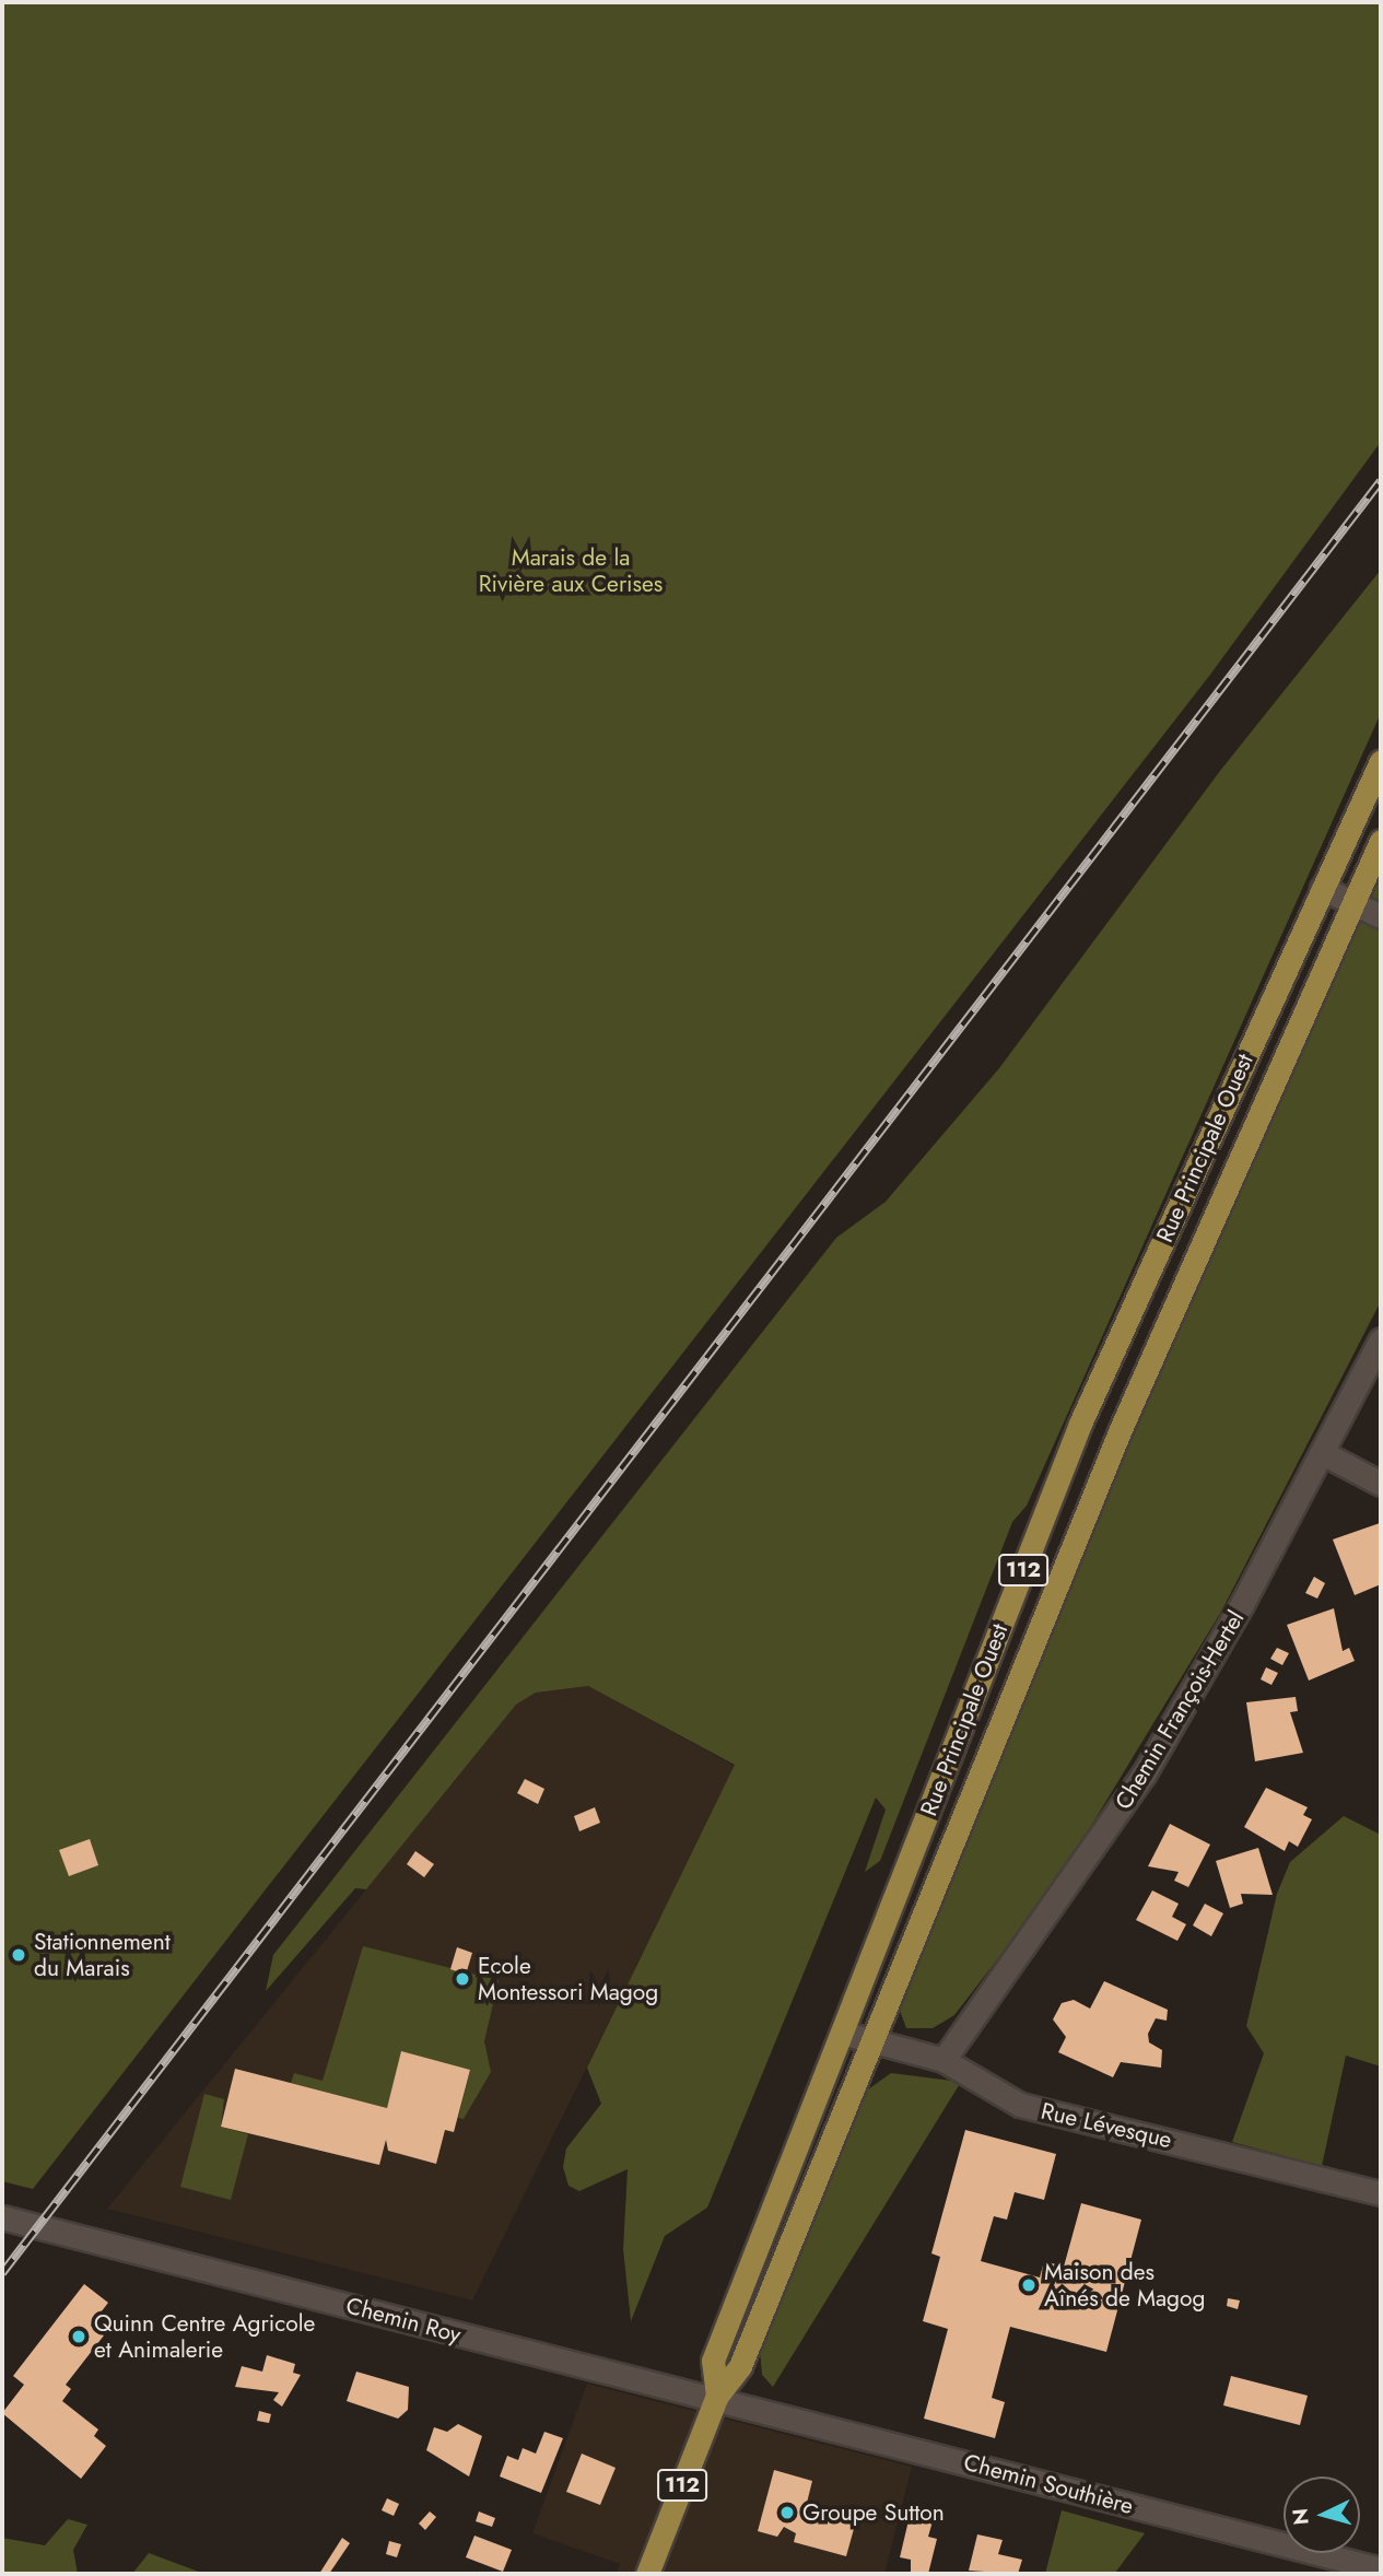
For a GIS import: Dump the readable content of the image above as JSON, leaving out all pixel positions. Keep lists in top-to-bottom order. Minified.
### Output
{"streets":{"main road":["Rue Principale Ouest","112"],"street":["Chemin François-Hertel","Rue Lévesque","Chemin Roy","Chemin Southière"]},"crossings":[["Rue Principale Ouest","Rue Lévesque"],["Rue Principale Ouest","Chemin Roy"],["Rue Principale Ouest","Chemin Southière"],["Chemin François-Hertel","Rue Lévesque"],["Chemin Roy","Chemin Southière"]],"parks":["Marais de la Rivière aux Cerises"],"places":["Stationnement du Marais","Ecole Montessori Magog","Maison des Aînés de Magog","Quinn Centre Agricole et Animalerie","Groupe Sutton"],"north":"left"}
